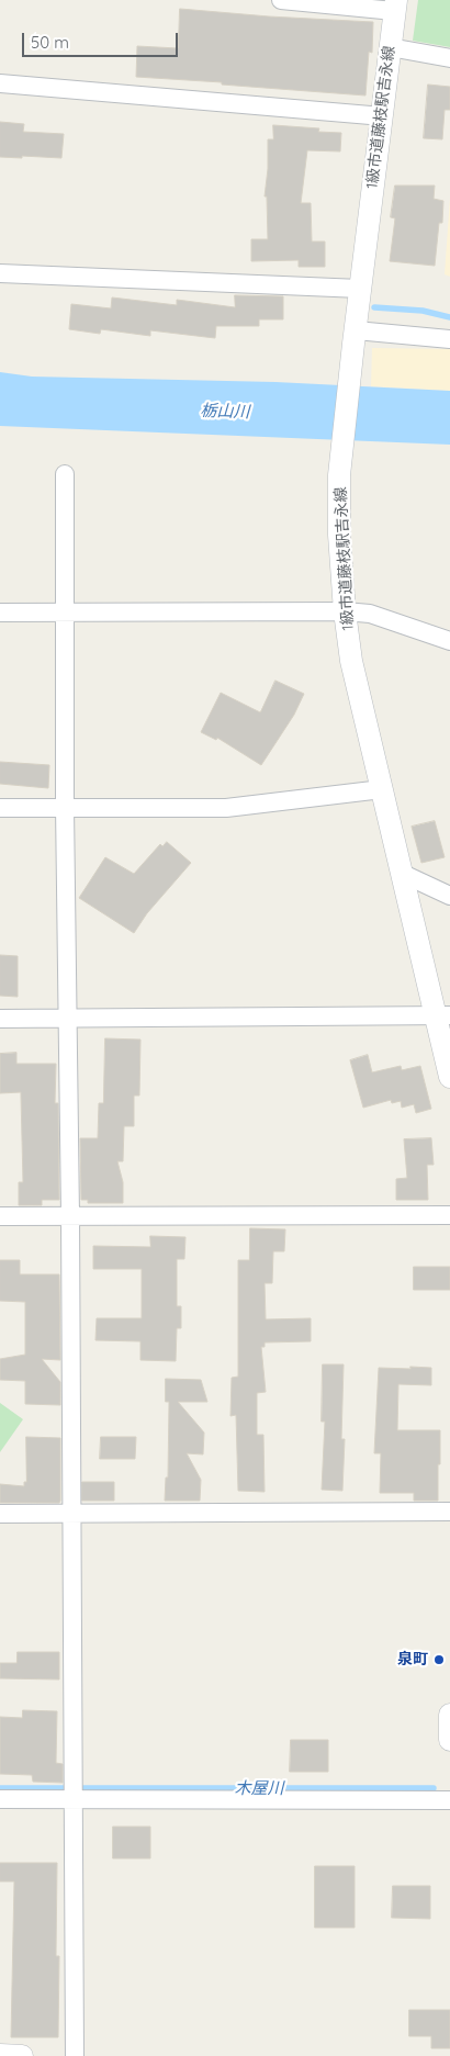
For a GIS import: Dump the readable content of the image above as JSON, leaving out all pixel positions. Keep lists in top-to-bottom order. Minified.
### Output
{"streets":{"street":["1級市道藤枝駅吉永線"]},"water":["栃山川","木屋川"],"places":["泉町"],"scale_bar":"50 m"}
